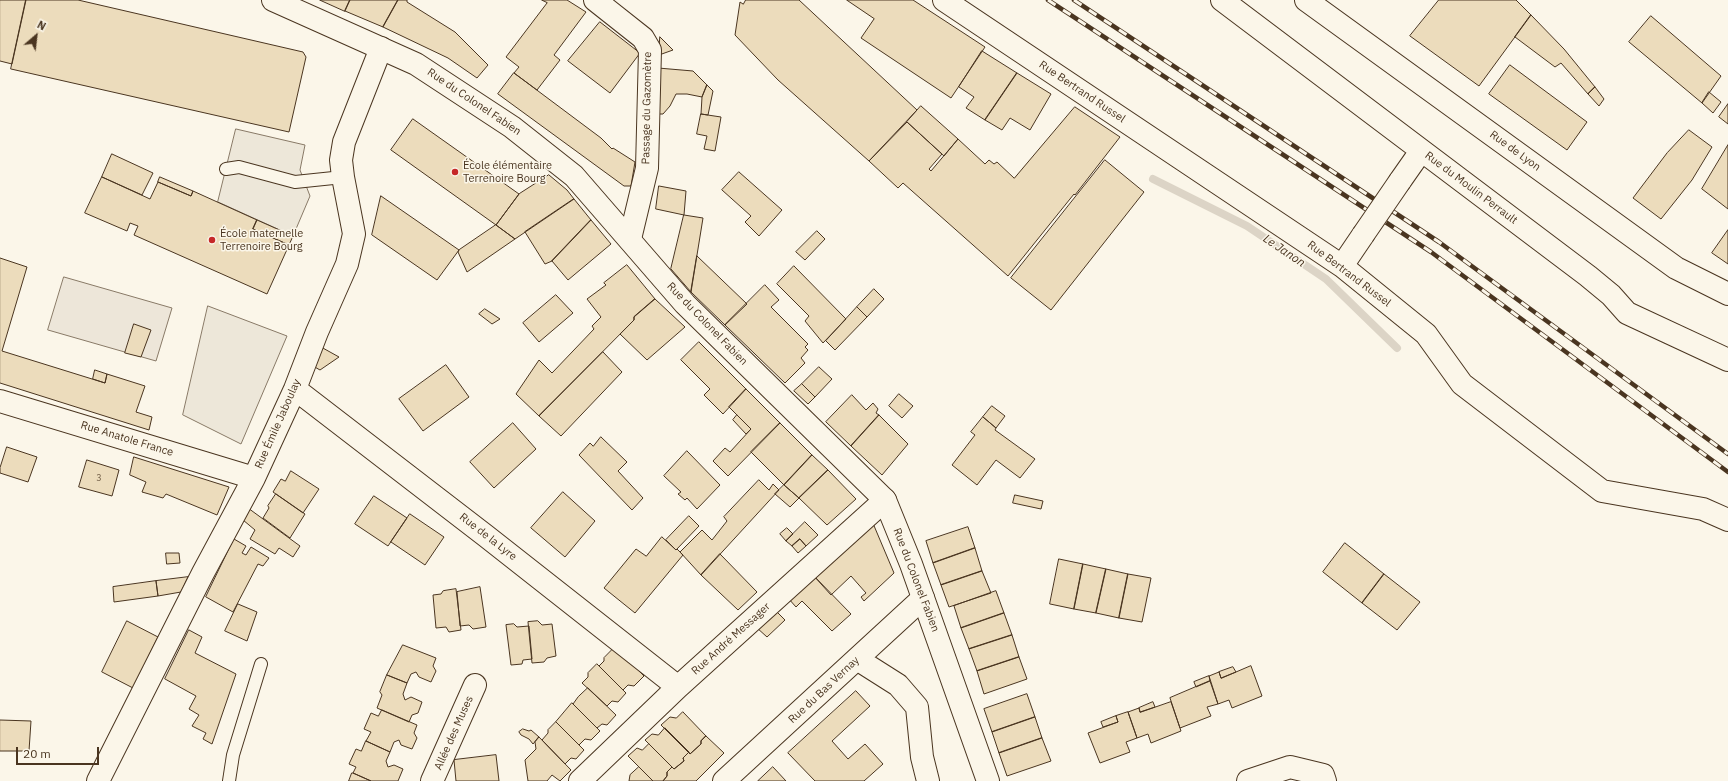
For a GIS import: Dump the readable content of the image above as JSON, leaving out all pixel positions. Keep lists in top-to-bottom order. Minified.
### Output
{"streets":{"street":["Rue Bertrand Russel","Rue du Colonel Fabien","Passage du Gazomètre","Rue de Lyon","Rue du Moulin Perrault","Rue Émile Jaboulay","Rue Anatole France","Rue de la Lyre","Rue André Messager","Rue du Bas Vernay","Allée des Muses"]},"crossings":[["Rue du Colonel Fabien","Passage du Gazomètre"],["Rue du Colonel Fabien","Rue Émile Jaboulay"],["Rue du Colonel Fabien","Rue André Messager"],["Rue du Colonel Fabien","Rue du Bas Vernay"],["Rue Émile Jaboulay","Rue Anatole France"],["Rue Émile Jaboulay","Rue de la Lyre"],["Rue de la Lyre","Rue André Messager"]],"water":["Le Janon"],"places":["École élémentaire Terrenoire Bourg","École maternelle Terrenoire Bourg"],"house_numbers":["3"],"scale_bar":"20 m","north":"top right"}
